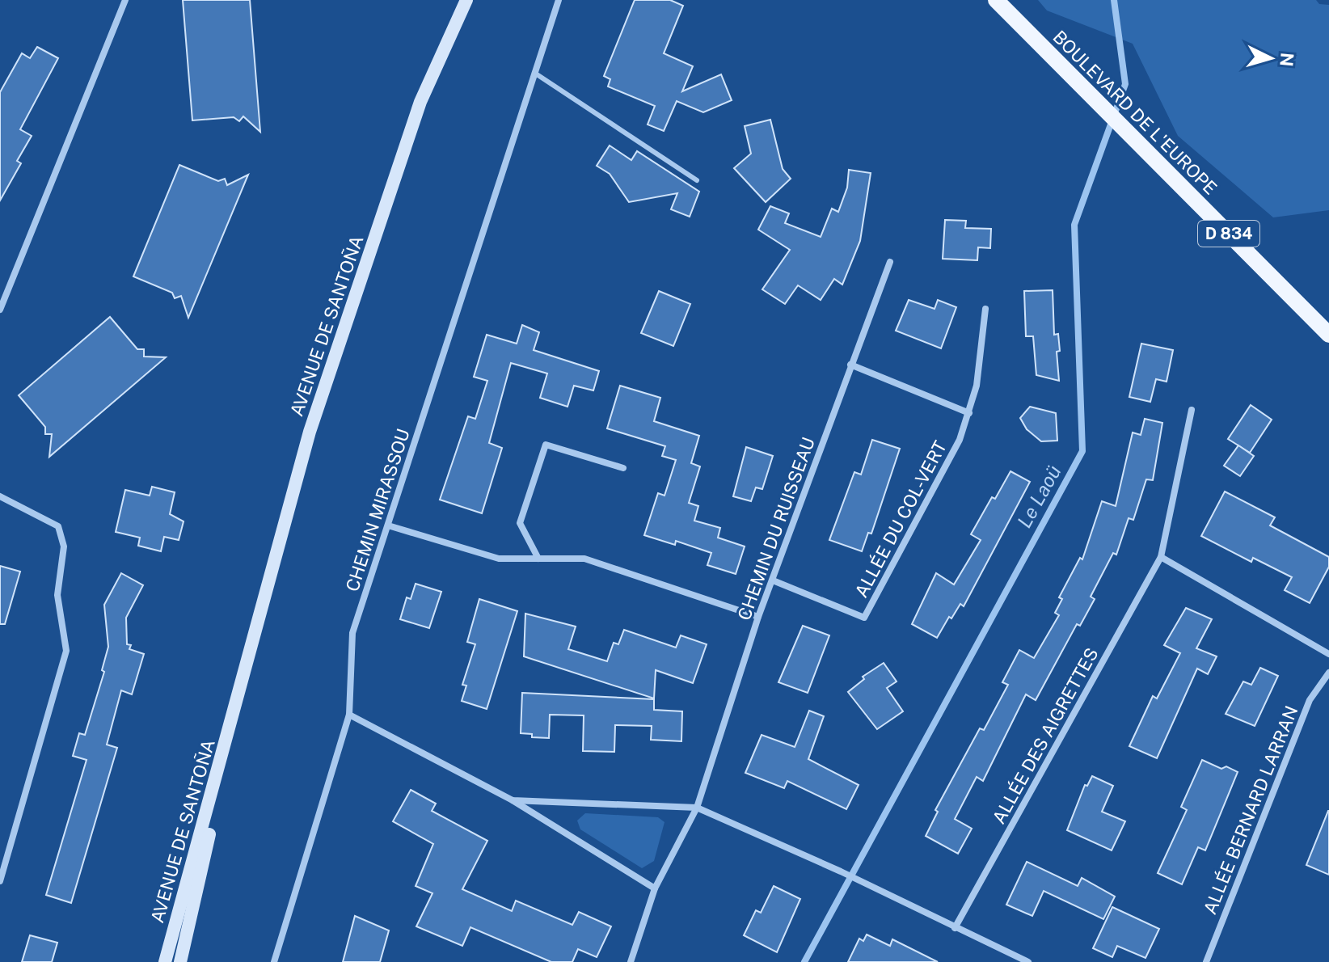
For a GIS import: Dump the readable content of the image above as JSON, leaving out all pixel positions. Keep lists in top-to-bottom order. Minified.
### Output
{"streets":{"main road":["BOULEVARD DE L'EUROPE","D 834","AVENUE DE SANTOÑA"],"street":["CHEMIN MIRASSOU","ALLÉE DU COL-VERT","CHEMIN DU RUISSEAU","ALLÉE DES AIGRETTES","ALLÉE BERNARD LARRAN"]},"crossings":[["ALLÉE DU COL-VERT","CHEMIN DU RUISSEAU"]],"water":["Le Laoü"],"north":"right"}
